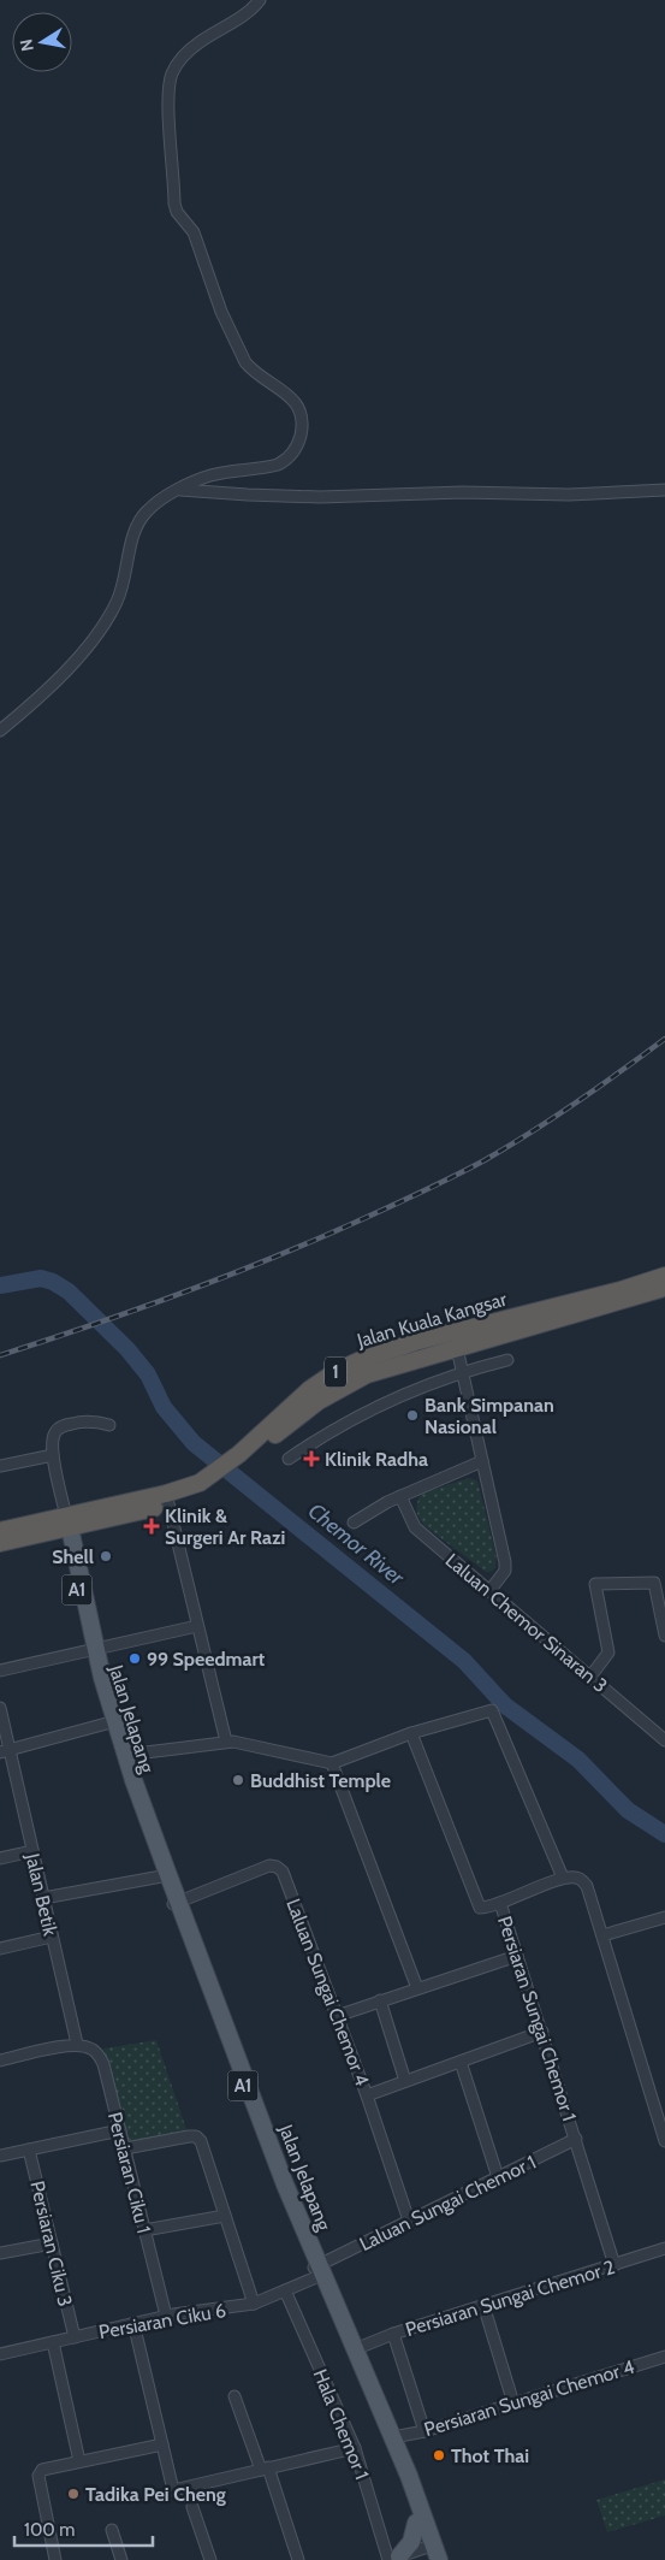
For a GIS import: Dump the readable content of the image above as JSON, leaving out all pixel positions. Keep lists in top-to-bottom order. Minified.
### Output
{"streets":{"highway":["Jalan Kuala Kangsar","1"],"main road":["A1","Jalan Jelapang"],"street":["Laluan Chemor Sinaran 3","Jalan Betik","Laluan Sungai Chemor 4","Persiaran Sungai Chemor 1","Persiaran Ciku 1","Laluan Sungai Chemor 1","Persiaran Ciku 3","Persiaran Sungai Chemor 2","Persiaran Ciku 6","Persiaran Sungai Chemor 4","Hala Chemor 1"]},"crossings":[["Jalan Kuala Kangsar","Jalan Jelapang"],["Jalan Jelapang","Laluan Sungai Chemor 4"],["Jalan Jelapang","Laluan Sungai Chemor 1"],["Jalan Jelapang","Persiaran Sungai Chemor 2"],["Jalan Jelapang","Persiaran Ciku 6"],["Jalan Jelapang","Persiaran Sungai Chemor 4"],["Jalan Jelapang","Hala Chemor 1"],["Jalan Betik","Persiaran Ciku 1"],["Laluan Sungai Chemor 4","Laluan Sungai Chemor 1"],["Persiaran Sungai Chemor 1","Laluan Sungai Chemor 1"],["Persiaran Sungai Chemor 1","Persiaran Sungai Chemor 2"],["Persiaran Ciku 1","Persiaran Ciku 6"],["Laluan Sungai Chemor 1","Persiaran Ciku 6"],["Persiaran Ciku 3","Persiaran Ciku 6"],["Persiaran Ciku 6","Hala Chemor 1"]],"water":["Chemor River"],"places":{"other":["Bank Simpanan Nasional","Shell","99 Speedmart","Buddhist Temple","Thot Thai","Tadika Pei Cheng"],"health":["Klinik Radha","Klinik & Surgeri Ar Razi"]},"scale_bar":"100 m","north":"left"}
